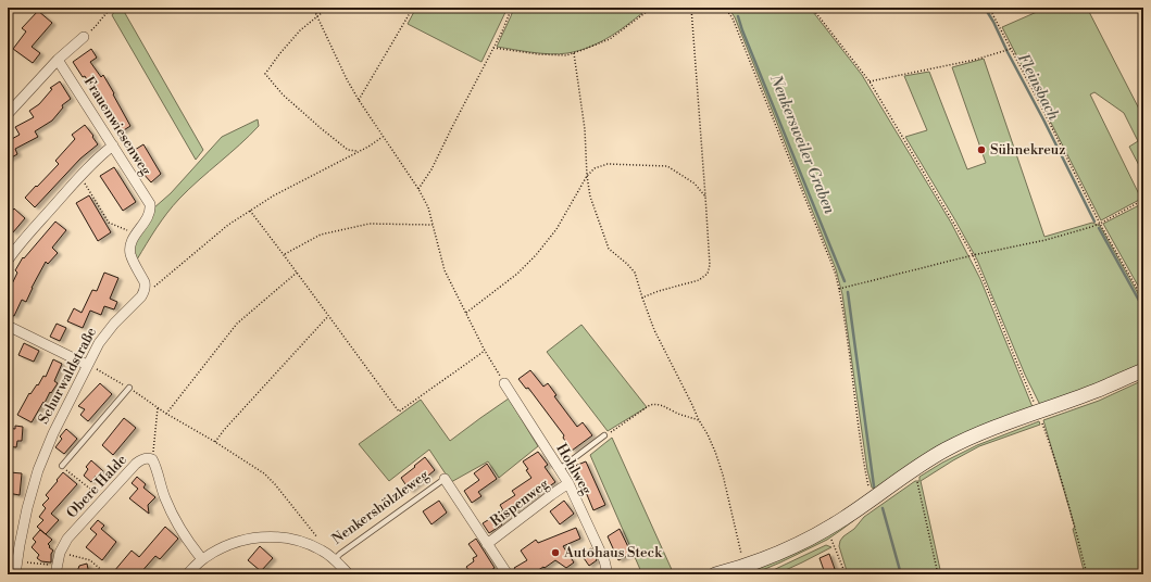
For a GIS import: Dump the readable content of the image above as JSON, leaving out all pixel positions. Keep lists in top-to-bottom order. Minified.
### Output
{"streets":{"street":["Frauenwiesenweg","Schurwaldstraße","Hohlweg","Obere Halde","Rispenweg"],"lane":["Nenkershölzleweg"]},"crossings":[["Frauenwiesenweg","Schurwaldstraße"],["Hohlweg","Rispenweg"]],"water":["Fleinsbach","Nenkersweiler Graben"],"places":["Sühnekreuz","Autohaus Steck"]}
